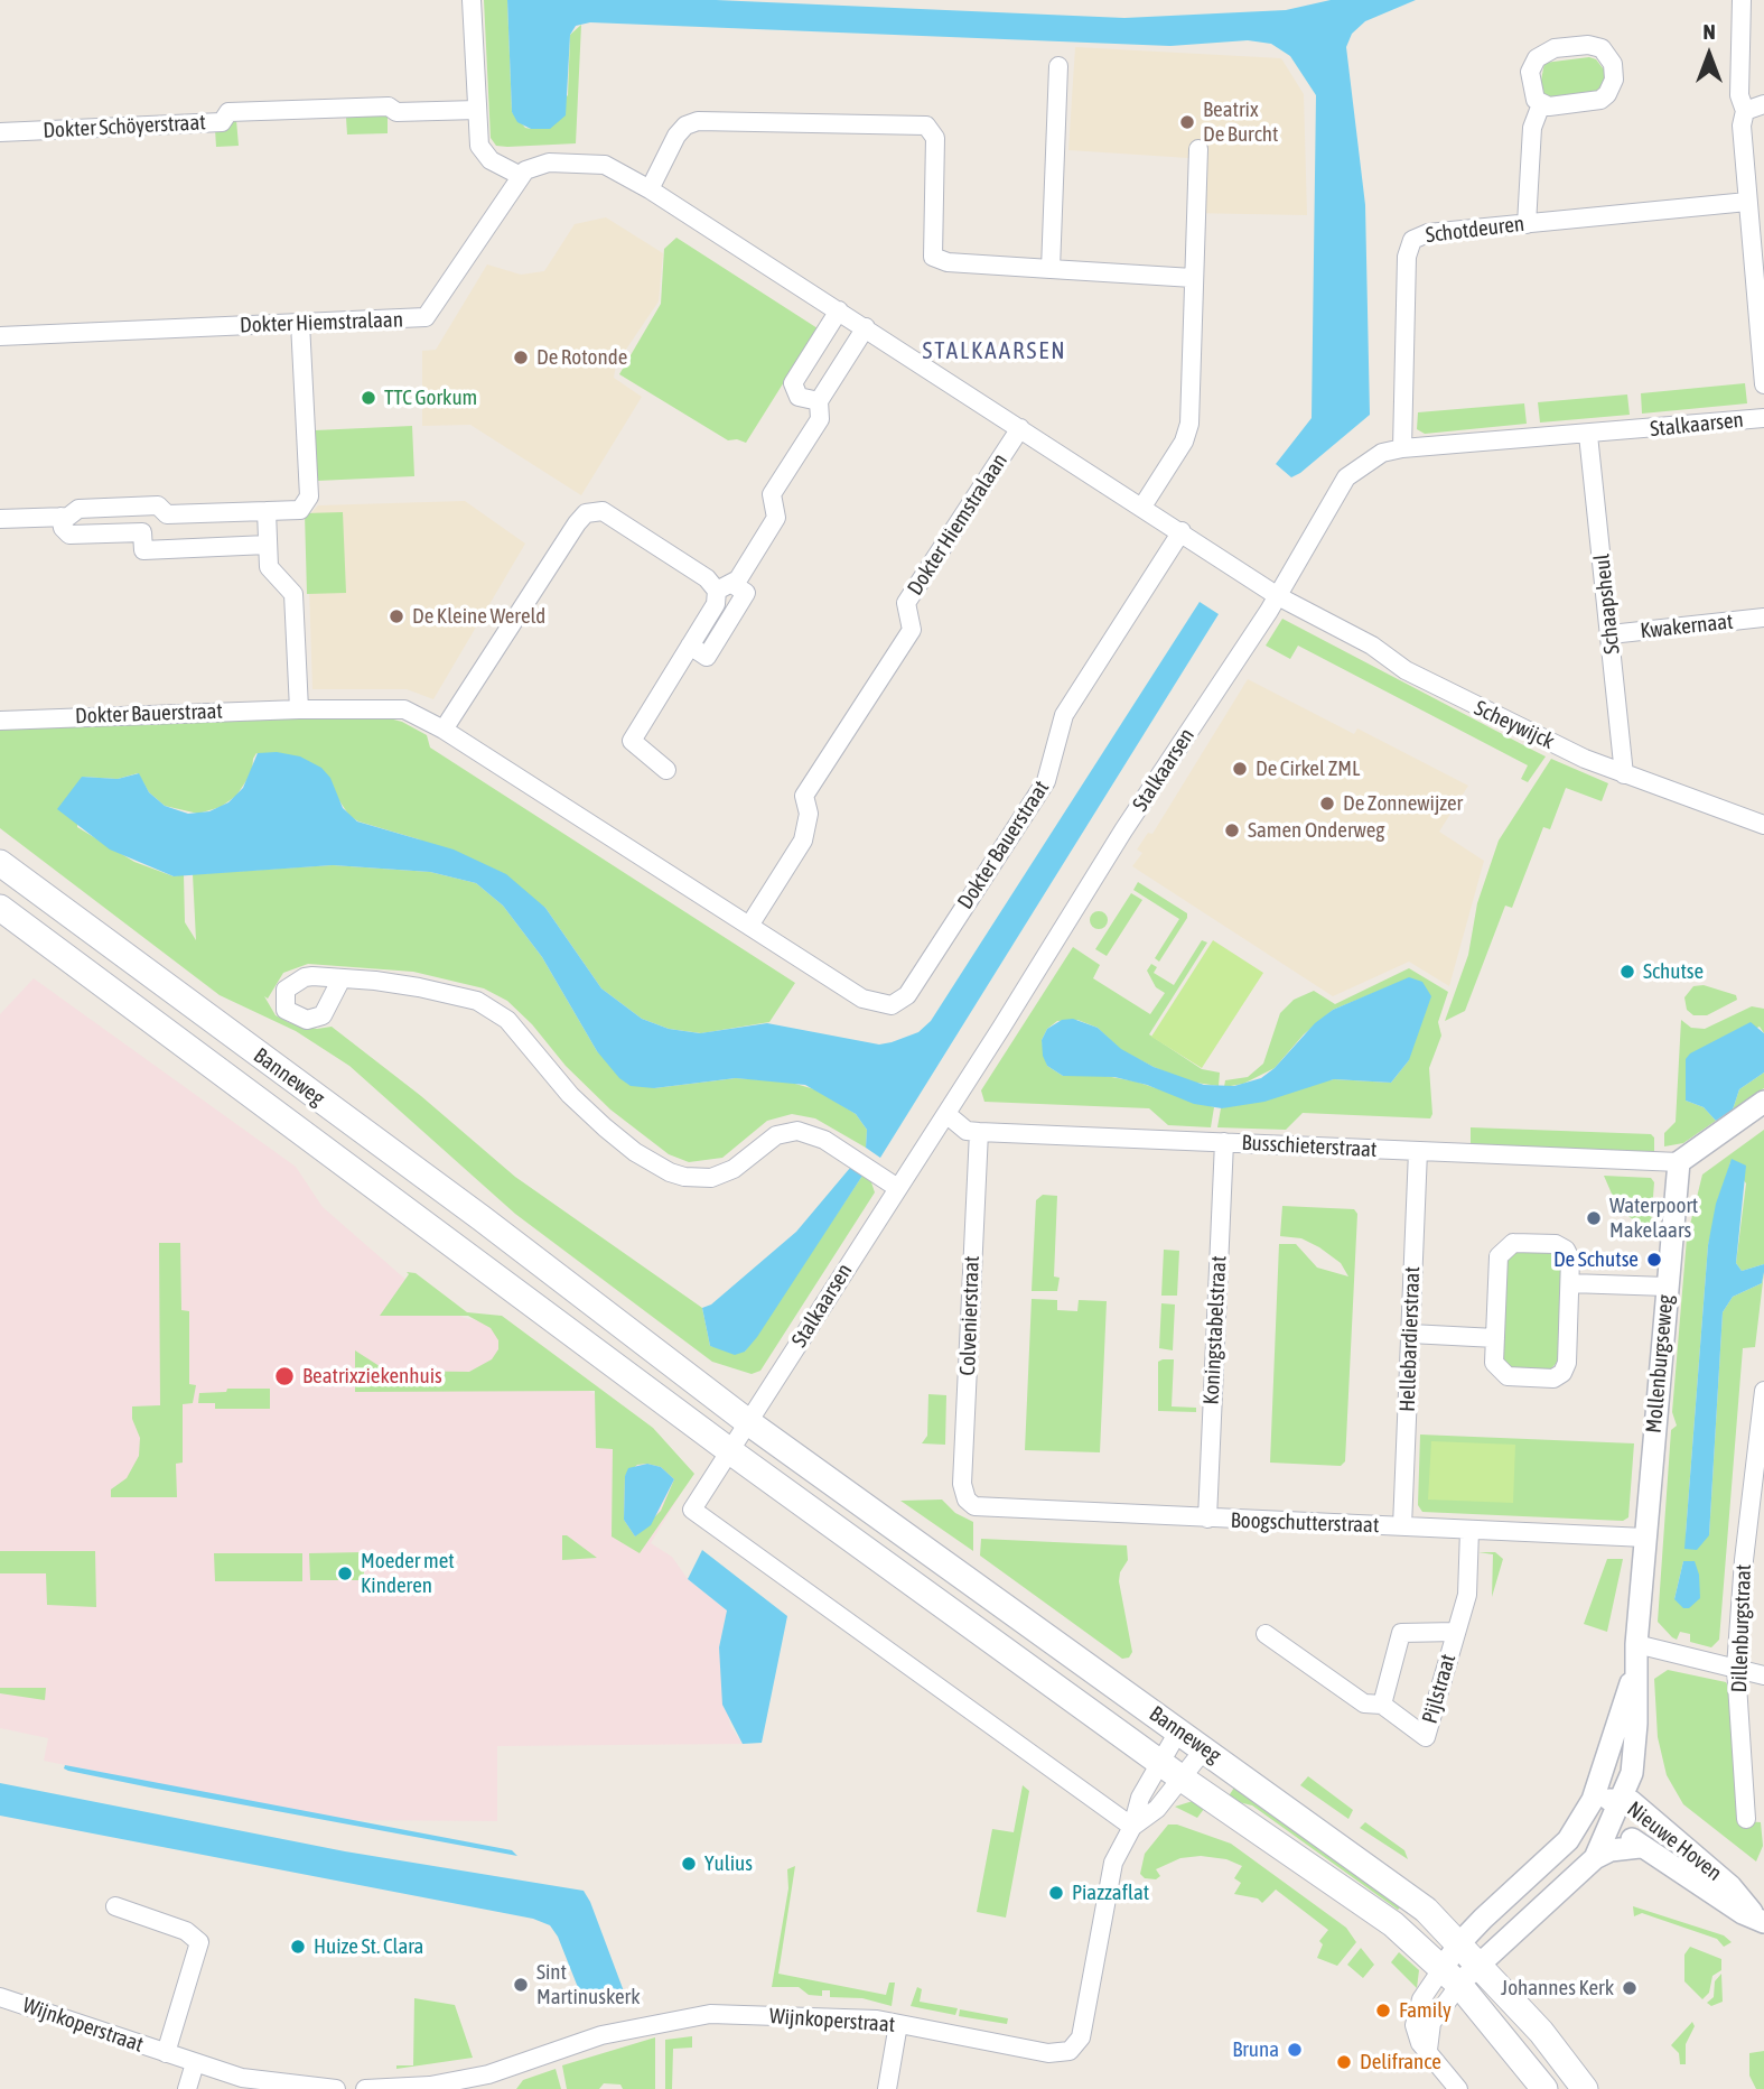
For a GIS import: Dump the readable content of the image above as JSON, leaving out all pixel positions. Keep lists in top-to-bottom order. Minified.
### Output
{"streets":{"main road":["Banneweg"],"street":["Dokter Schöyerstraat","Schotdeuren","Dokter Hiemstralaan","Stalkaarsen","Schaapsheul","Kwakernaat","Dokter Bauerstraat","Scheywijck","Busschieterstraat","Colvenierstraat","Koningstabelstraat","Hellebardierstraat","Mollenburgseweg","Boogschutterstraat","Dillenburgstraat","Pijlstraat","Nieuwe Hoven","Wijnkoperstraat"]},"crossings":[["Schotdeuren","Stalkaarsen"],["Dokter Hiemstralaan","Dokter Bauerstraat"],["Stalkaarsen","Schaapsheul"],["Stalkaarsen","Scheywijck"],["Stalkaarsen","Banneweg"],["Stalkaarsen","Busschieterstraat"],["Schaapsheul","Kwakernaat"],["Schaapsheul","Scheywijck"],["Banneweg","Mollenburgseweg"],["Banneweg","Wijnkoperstraat"],["Busschieterstraat","Colvenierstraat"],["Busschieterstraat","Koningstabelstraat"],["Busschieterstraat","Hellebardierstraat"],["Busschieterstraat","Mollenburgseweg"],["Colvenierstraat","Boogschutterstraat"],["Koningstabelstraat","Boogschutterstraat"],["Hellebardierstraat","Boogschutterstraat"],["Mollenburgseweg","Boogschutterstraat"],["Mollenburgseweg","Nieuwe Hoven"],["Boogschutterstraat","Pijlstraat"]],"districts":["STALKAARSEN"],"places":["Beatrix De Burcht","De Rotonde","TTC Gorkum","De Kleine Wereld","De Cirkel ZML","De Zonnewijzer","Samen Onderweg","Schutse","Waterpoort Makelaars","De Schutse","Beatrixziekenhuis","Moeder met Kinderen","Yulius","Piazzaflat","Huize St. Clara","Sint Martinuskerk","Johannes Kerk","Family","Bruna","Delifrance"],"north":"top"}
